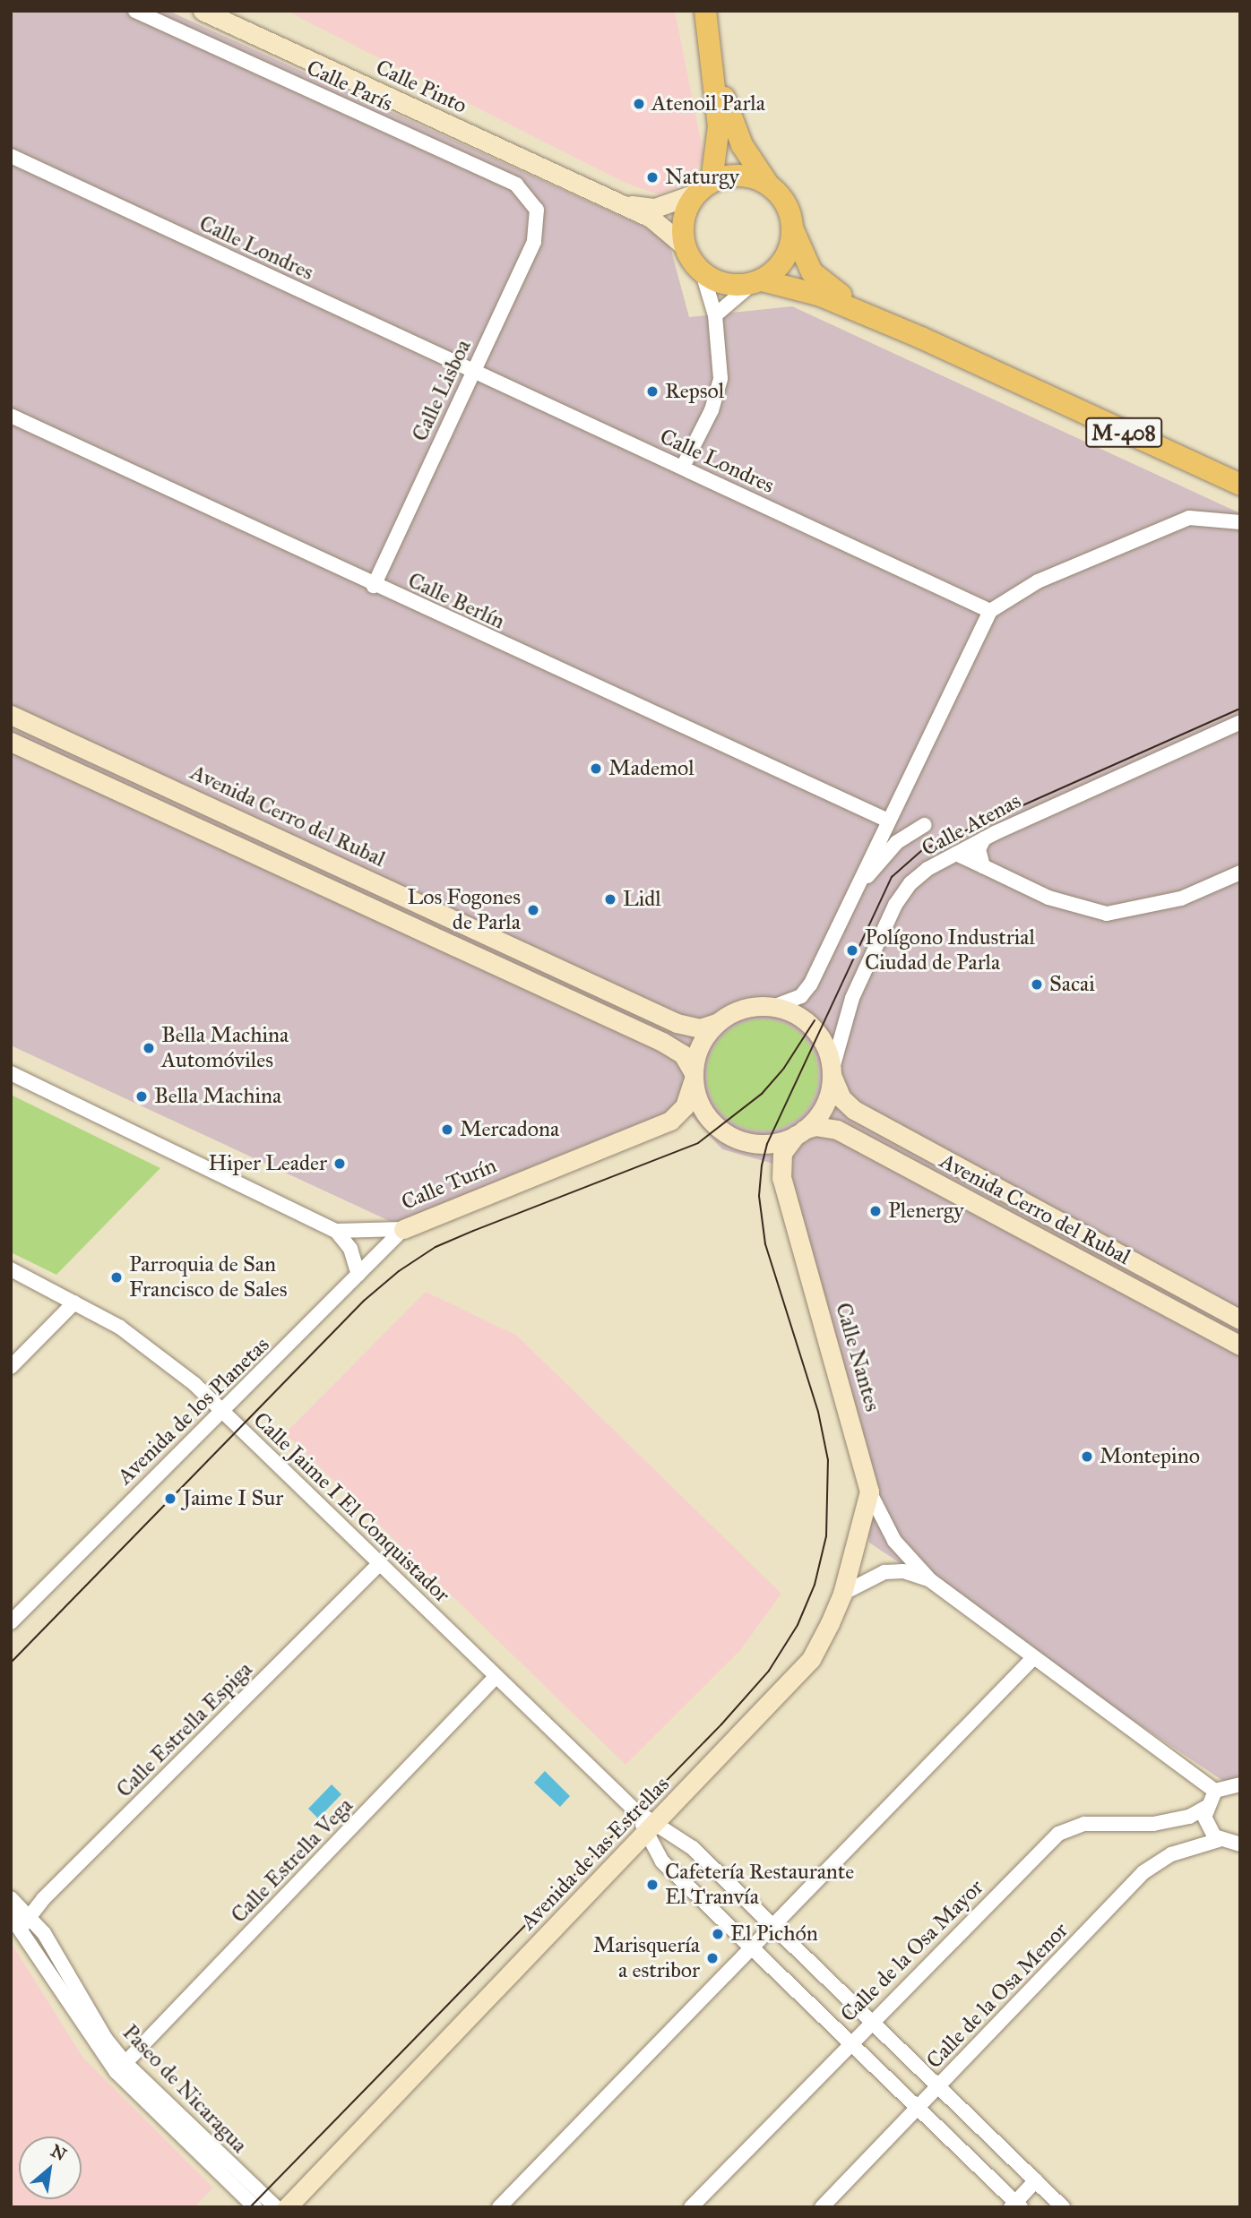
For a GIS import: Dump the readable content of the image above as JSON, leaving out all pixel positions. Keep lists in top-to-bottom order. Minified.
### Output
{"streets":{"main road":["M-408"],"street":["Calle París","Calle Pinto","Calle Londres","Calle Lisboa","Calle Berlín","Avenida Cerro del Rubal","Calle Atenas","Calle Turín","Calle Nantes","Avenida de los Planetas","Calle Jaime I El Conquistador","Calle Estrella Espiga","Avenida de las Estrellas","Calle Estrella Vega","Calle de la Osa Mayor","Calle de la Osa Menor","Paseo de Nicaragua"]},"crossings":[["Calle París","Calle Lisboa"],["Calle Pinto","M-408"],["Calle Londres","Calle Lisboa"],["Calle Lisboa","Calle Berlín"],["Avenida Cerro del Rubal","Calle Atenas"],["Avenida Cerro del Rubal","Calle Turín"],["Avenida Cerro del Rubal","Calle Nantes"],["Calle Atenas","Calle Turín"],["Calle Atenas","Calle Nantes"],["Calle Turín","Calle Nantes"],["Calle Turín","Avenida de los Planetas"],["Calle Nantes","Avenida de las Estrellas"],["Avenida de los Planetas","Calle Jaime I El Conquistador"],["Calle Jaime I El Conquistador","Calle Estrella Espiga"],["Calle Jaime I El Conquistador","Avenida de las Estrellas"],["Calle Jaime I El Conquistador","Calle Estrella Vega"],["Calle Jaime I El Conquistador","Calle de la Osa Mayor"],["Calle Jaime I El Conquistador","Calle de la Osa Menor"],["Calle Estrella Espiga","Paseo de Nicaragua"],["Calle Estrella Vega","Paseo de Nicaragua"]],"places":["Atenoil Parla","Naturgy","Repsol","Mademol","Lidl","Los Fogones de Parla","Polígono Industrial Ciudad de Parla","Sacai","Bella Machina Automóviles","Bella Machina","Mercadona","Hiper Leader","Plenergy","Parroquia de San Francisco de Sales","Montepino","Jaime I Sur","Cafetería Restaurante El Tranvía","El Pichón","Marisquería a estribor"],"north":"top right"}
